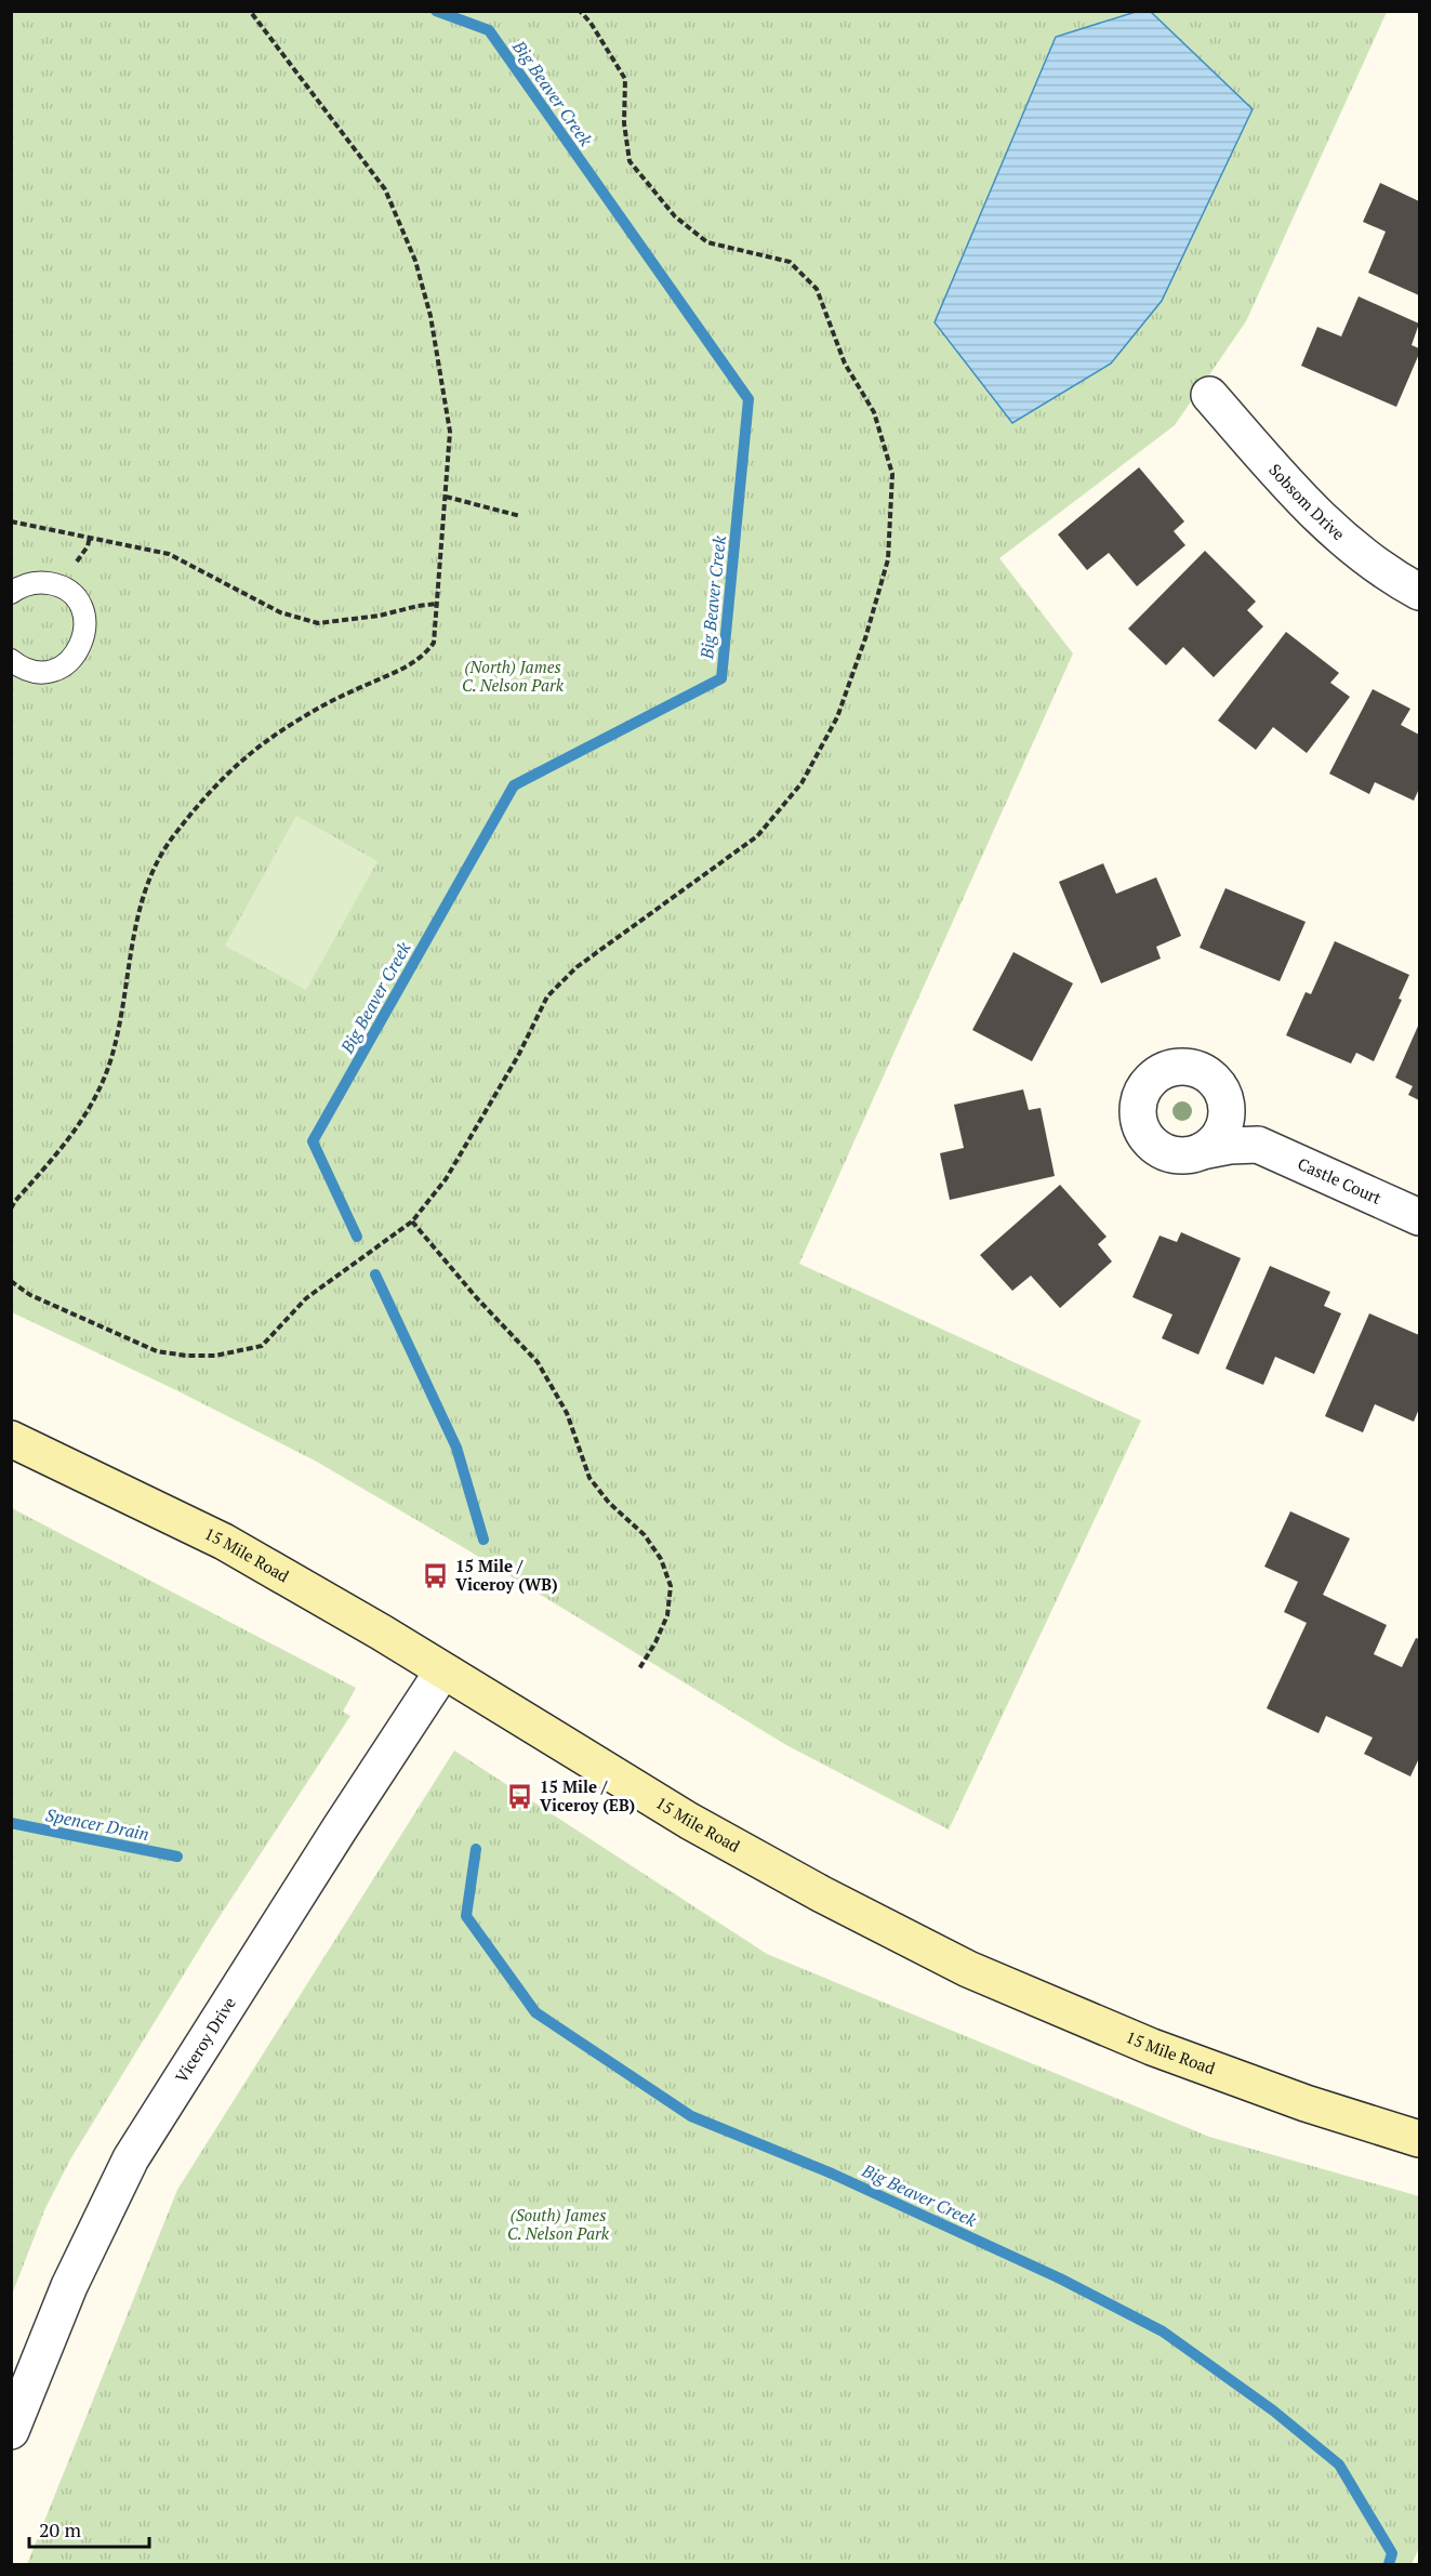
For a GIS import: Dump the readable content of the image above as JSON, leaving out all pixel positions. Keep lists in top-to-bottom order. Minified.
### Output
{"streets":{"main road":["15 Mile Road"],"street":["Sobsom Drive","Castle Court","Viceroy Drive"]},"crossings":[["15 Mile Road","Viceroy Drive"]],"water":["Big Beaver Creek","Spencer Drain"],"parks":["(North) James C. Nelson Park","(South) James C. Nelson Park"],"places":{"bus stop":["15 Mile / Viceroy (WB)","15 Mile / Viceroy (EB)"]},"scale_bar":"20 m"}
